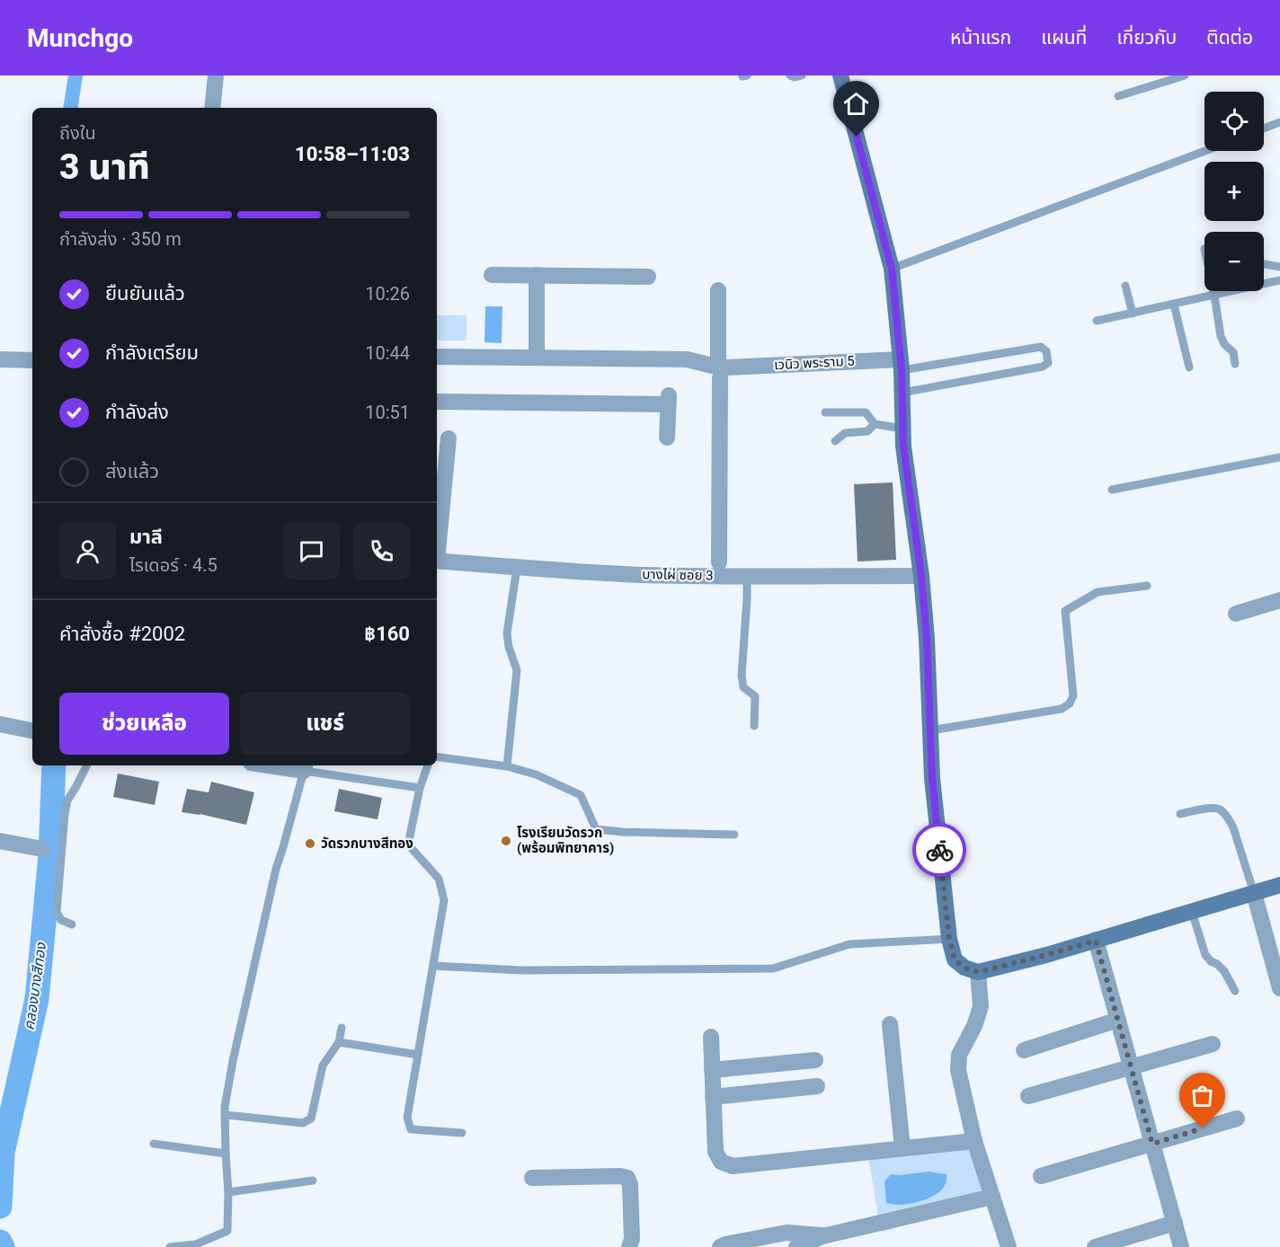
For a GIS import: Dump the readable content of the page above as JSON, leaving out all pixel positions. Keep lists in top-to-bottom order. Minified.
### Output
{"streets":{"street":["เวนิว พระราม 5","บางไผ่ ซอย 3"]},"water":["คลองบางสีทอง"],"places":["โรงเรียนวัดรวก (พร้อมพิทยาคาร)","วัดรวกบางสีทอง"],"page":{"header":"Munchgo","nav":["หน้าแรก","แผนที่","เกี่ยวกับ","ติดต่อ"],"map_buttons":["+","−"],"heading":["3 นาที","ถึงใน","10:58–11:03"],"panel":["มาลี","ไรเดอร์ · 4.5","คำสั่งซื้อ #2002","฿160"],"bar":"กำลังส่ง · 350 m","list":[["ยืนยันแล้ว","10:26"],["กำลังเตรียม","10:44"],["กำลังส่ง","10:51"],"ส่งแล้ว"],"buttons":["ช่วยเหลือ","แชร์"]}}
